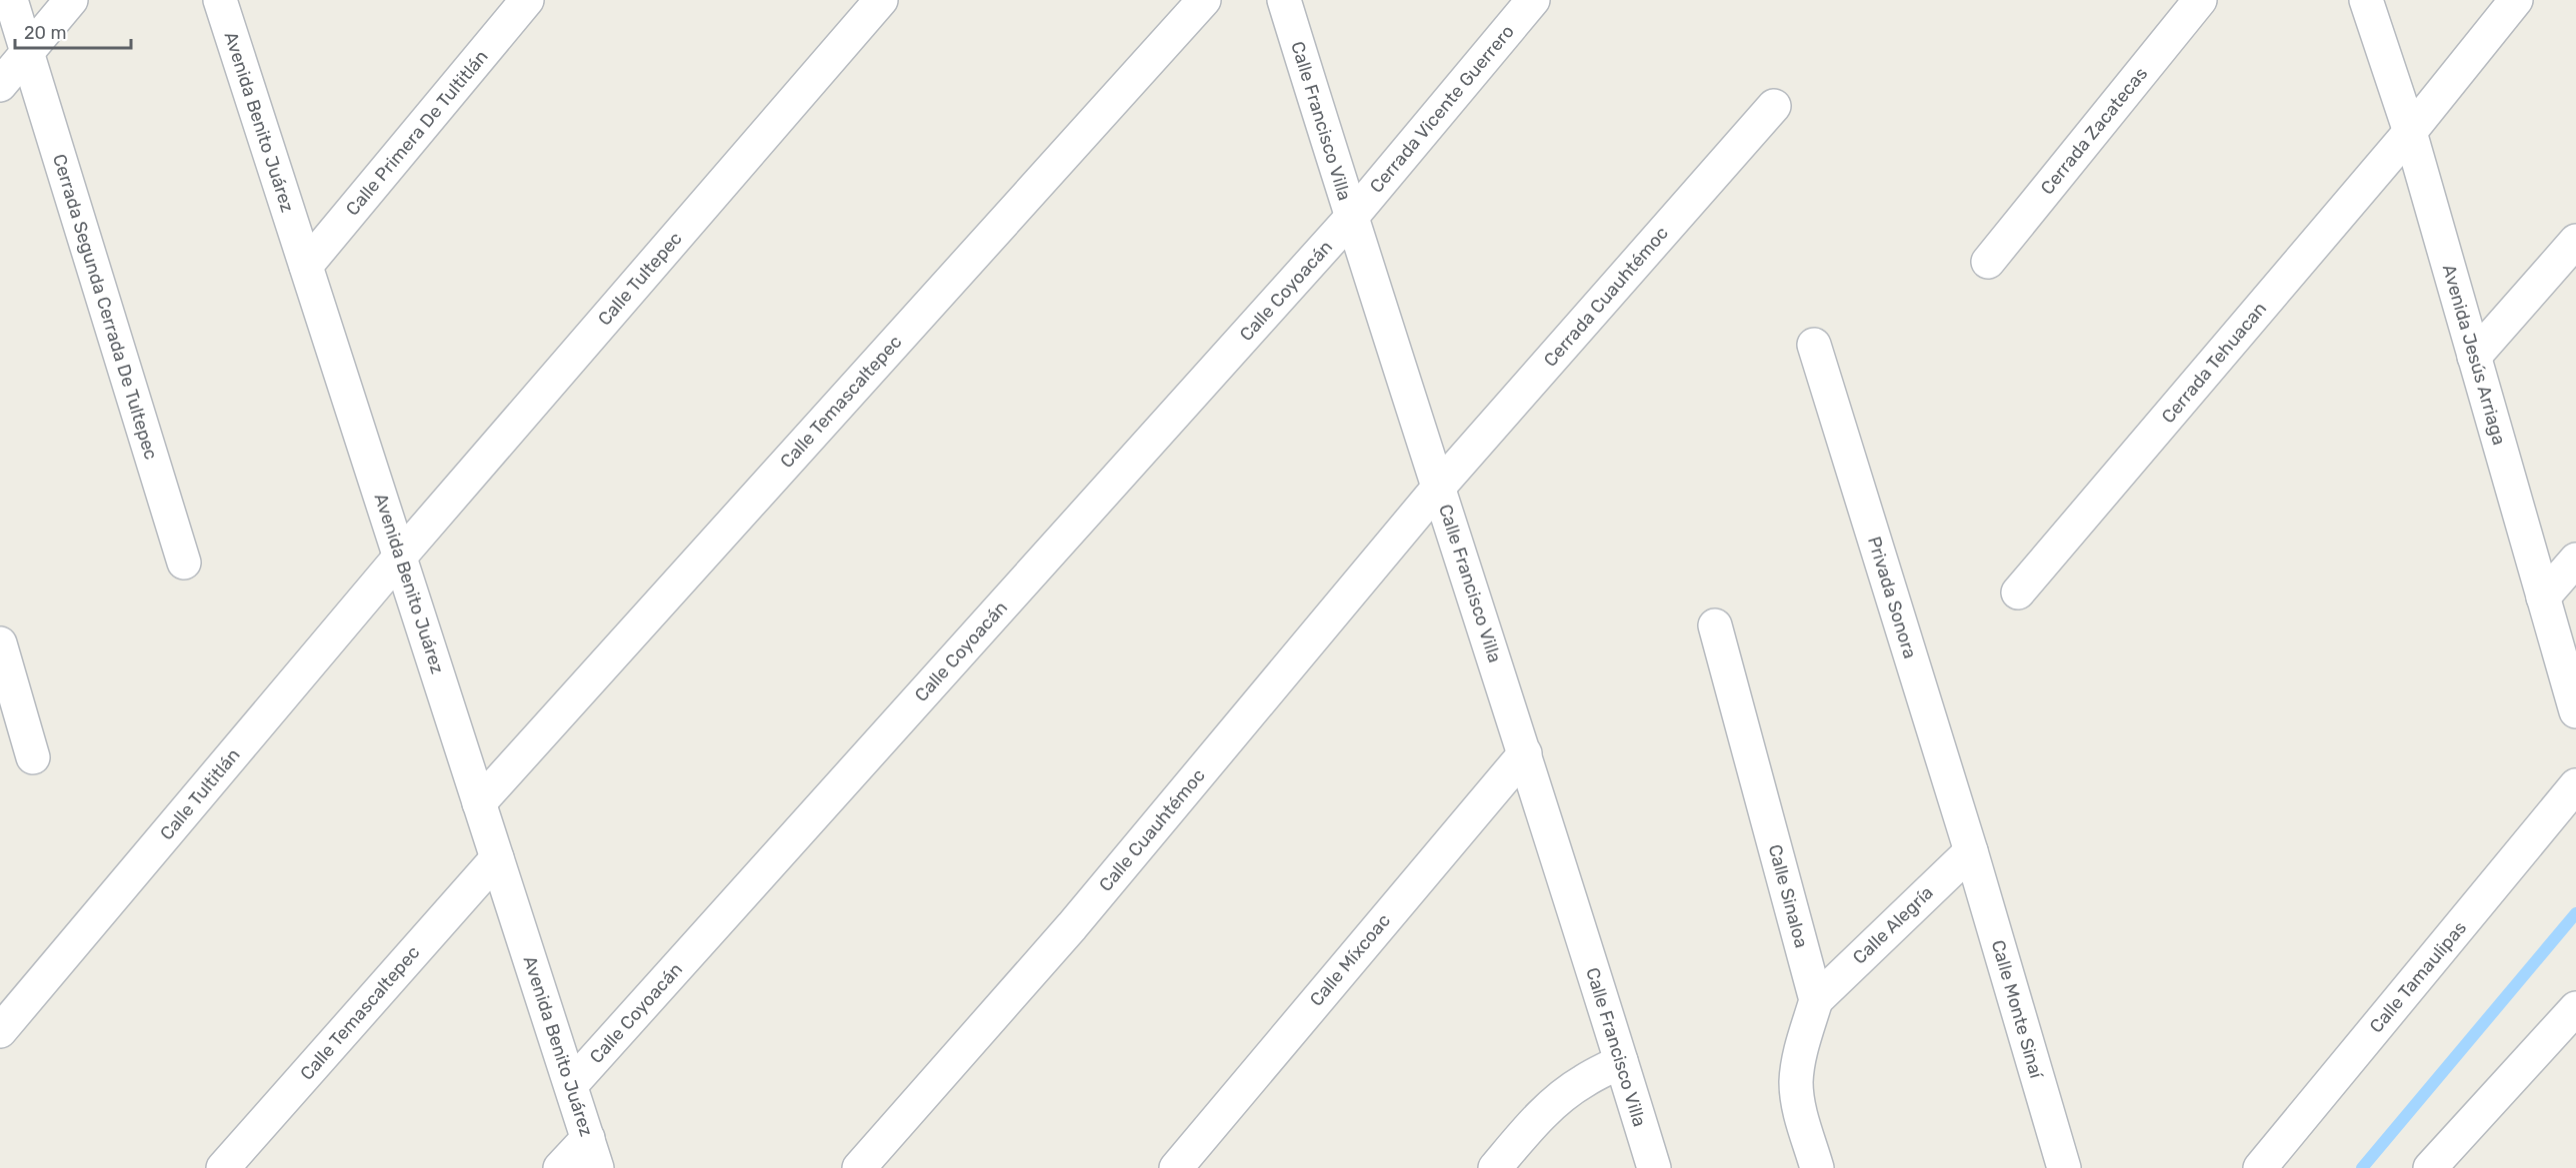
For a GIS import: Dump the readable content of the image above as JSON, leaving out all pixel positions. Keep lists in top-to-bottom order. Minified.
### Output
{"streets":{"street":["Cerrada Vicente Guerrero","Calle Francisco Villa","Avenida Benito Juárez","Cerrada Zacatecas","Calle Primera De Tultitlán","Calle Tultepec","Calle Coyoacán","Cerrada Cuauhtémoc","Cerrada Segunda Cerrada De Tultepec","Avenida Jesús Arriaga","Cerrada Tehuacan","Calle Temascaltepec","Privada Sonora","Calle Tultitlán","Calle Cuauhtémoc","Calle Sinaloa","Calle Alegría","Calle Míxcoac","Calle Tamaulipas","Calle Monte Sinaí"]},"crossings":[["Cerrada Vicente Guerrero","Calle Francisco Villa"],["Cerrada Vicente Guerrero","Calle Coyoacán"],["Calle Francisco Villa","Calle Coyoacán"],["Calle Francisco Villa","Cerrada Cuauhtémoc"],["Calle Francisco Villa","Calle Cuauhtémoc"],["Calle Francisco Villa","Calle Míxcoac"],["Avenida Benito Juárez","Calle Primera De Tultitlán"],["Avenida Benito Juárez","Calle Tultepec"],["Avenida Benito Juárez","Calle Coyoacán"],["Avenida Benito Juárez","Calle Temascaltepec"],["Avenida Benito Juárez","Calle Tultitlán"],["Calle Tultepec","Calle Tultitlán"],["Cerrada Cuauhtémoc","Calle Cuauhtémoc"],["Avenida Jesús Arriaga","Cerrada Tehuacan"],["Privada Sonora","Calle Alegría"],["Privada Sonora","Calle Monte Sinaí"],["Calle Sinaloa","Calle Alegría"],["Calle Alegría","Calle Monte Sinaí"]],"scale_bar":"20 m"}
